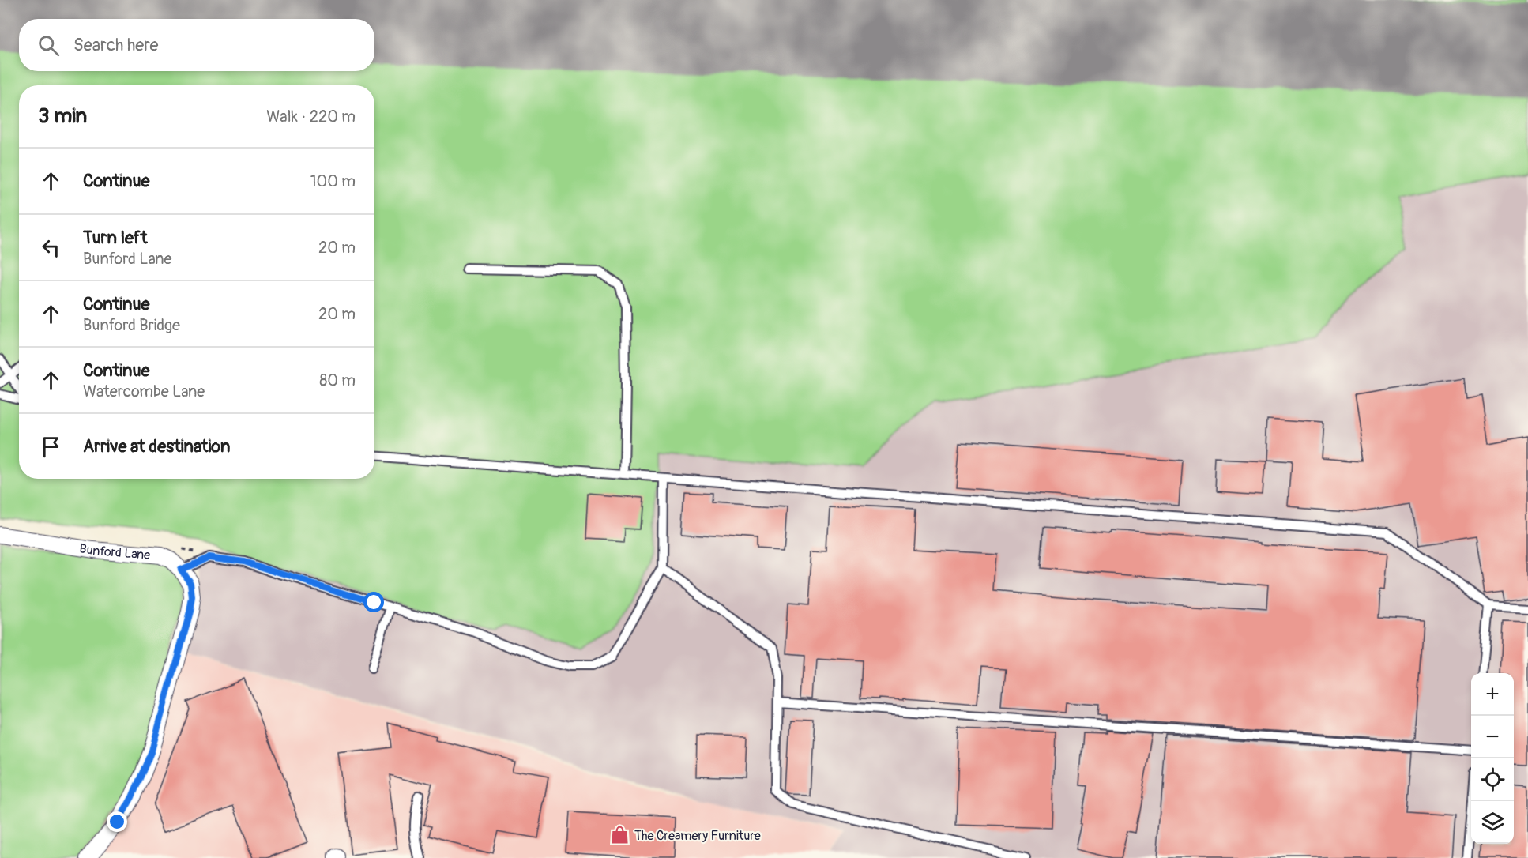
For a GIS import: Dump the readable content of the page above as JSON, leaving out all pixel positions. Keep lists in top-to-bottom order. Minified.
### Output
{"streets":{"street":["Bunford Lane"]},"places":{"shop":["The Creamery Furniture"]},"page":{"search":"Search here","heading":["3 min","Walk · 220 m"],"list":[["Continue","100 m"],["Turn left","Bunford Lane","20 m"],["Continue","Bunford Bridge","20 m"],["Continue","Watercombe Lane","80 m"],"Arrive at destination"],"map_buttons":["+","−"]}}
